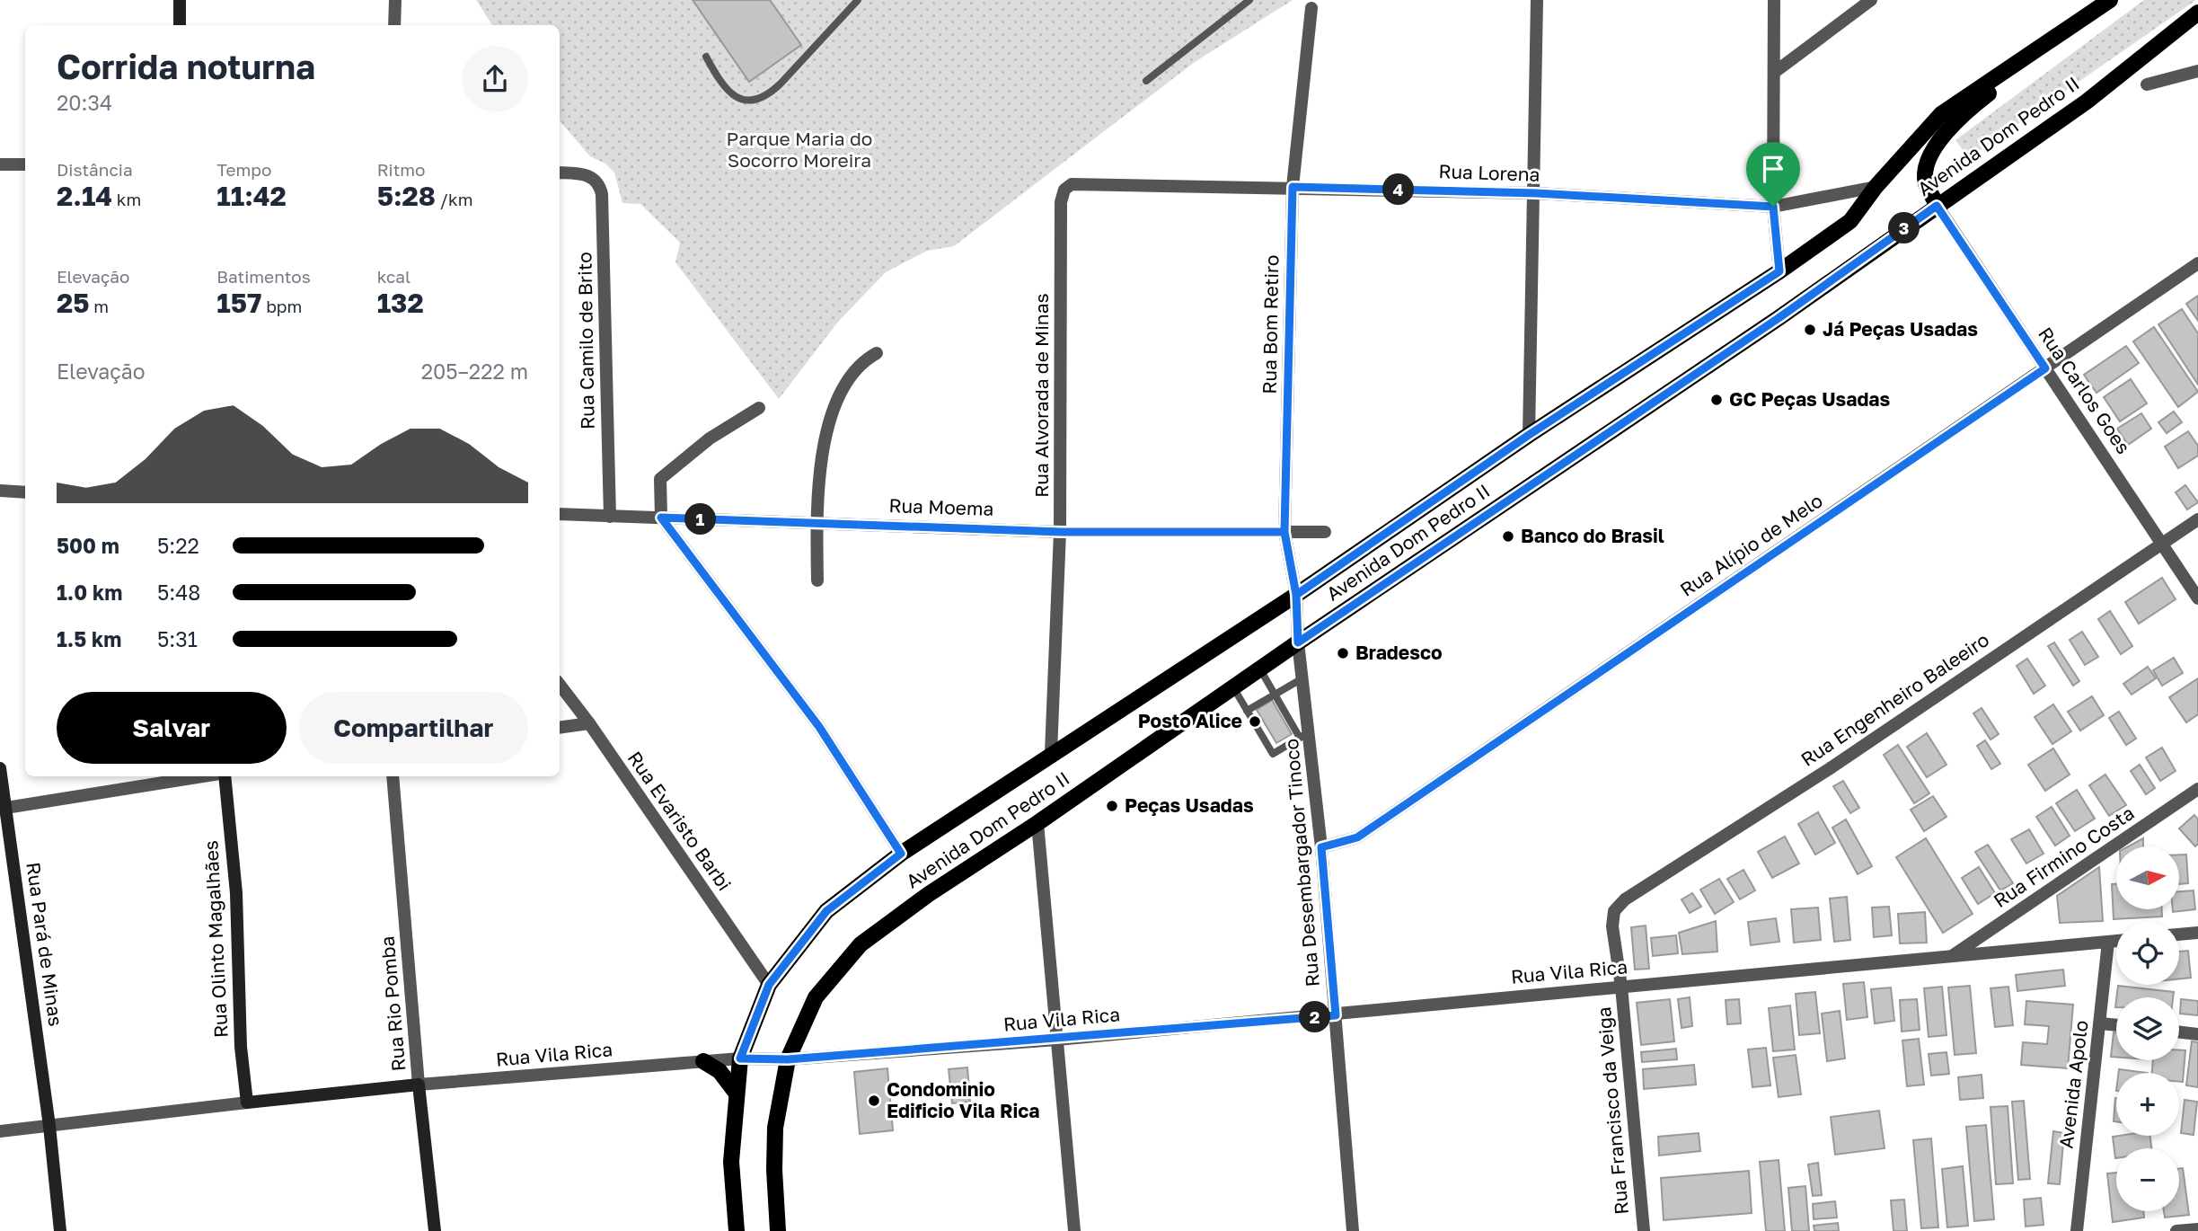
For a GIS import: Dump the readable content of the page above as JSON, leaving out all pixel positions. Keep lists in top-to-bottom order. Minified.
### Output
{"streets":{"main road":["Avenida Dom Pedro II","Rua Olinto Magalhães","Rua Pará de Minas","Rua Vila Rica","Rua Rio Pomba"],"street":["Rua Lorena","Rua Bom Retiro","Rua Camilo de Brito","Rua Carlos Goes","Rua Alvorada de Minas","Rua Moema","Rua Alípio de Melo","Rua Engenheiro Baleeiro","Rua Evaristo Barbi","Rua Firmino Costa","Rua Desembargador Tinoco","Avenida Apolo","Rua Francisco da Veiga"]},"crossings":[["Avenida Dom Pedro II","Rua Lorena"],["Avenida Dom Pedro II","Rua Bom Retiro"],["Avenida Dom Pedro II","Rua Carlos Goes"],["Avenida Dom Pedro II","Rua Alvorada de Minas"],["Avenida Dom Pedro II","Rua Evaristo Barbi"],["Avenida Dom Pedro II","Rua Desembargador Tinoco"],["Avenida Dom Pedro II","Rua Vila Rica"],["Rua Lorena","Rua Bom Retiro"],["Rua Lorena","Rua Alvorada de Minas"],["Rua Bom Retiro","Rua Moema"],["Rua Bom Retiro","Rua Desembargador Tinoco"],["Rua Camilo de Brito","Rua Moema"],["Rua Carlos Goes","Rua Alípio de Melo"],["Rua Carlos Goes","Rua Engenheiro Baleeiro"],["Rua Alvorada de Minas","Rua Moema"],["Rua Alípio de Melo","Rua Desembargador Tinoco"],["Rua Engenheiro Baleeiro","Rua Francisco da Veiga"],["Rua Firmino Costa","Rua Vila Rica"],["Rua Desembargador Tinoco","Rua Vila Rica"],["Rua Olinto Magalhães","Rua Vila Rica"],["Rua Pará de Minas","Rua Vila Rica"],["Rua Vila Rica","Rua Rio Pomba"],["Rua Vila Rica","Avenida Apolo"],["Rua Vila Rica","Rua Francisco da Veiga"]],"parks":["Parque Maria do Socorro Moreira"],"places":["Já Peças Usadas","GC Peças Usadas","Banco do Brasil","Bradesco","Posto Alice","Peças Usadas","Condominio Edificio Vila Rica"],"north":"right","page":{"heading":["Corrida noturna","20:34"],"stats":[["Distância","2.14 km"],["Tempo","11:42"],["Ritmo","5:28 /km"],["Elevação","25 m"],["Batimentos","157 bpm"],["kcal","132"]],"pins":["4","3","1","2"],"chart":["Elevação","205–222 m"],"list":[{"name":"500 m","note":"5:22"},{"name":"1.0 km","note":"5:48"},{"name":"1.5 km","note":"5:31"}],"buttons":["Salvar","Compartilhar"],"map_buttons":["+","−"]}}
